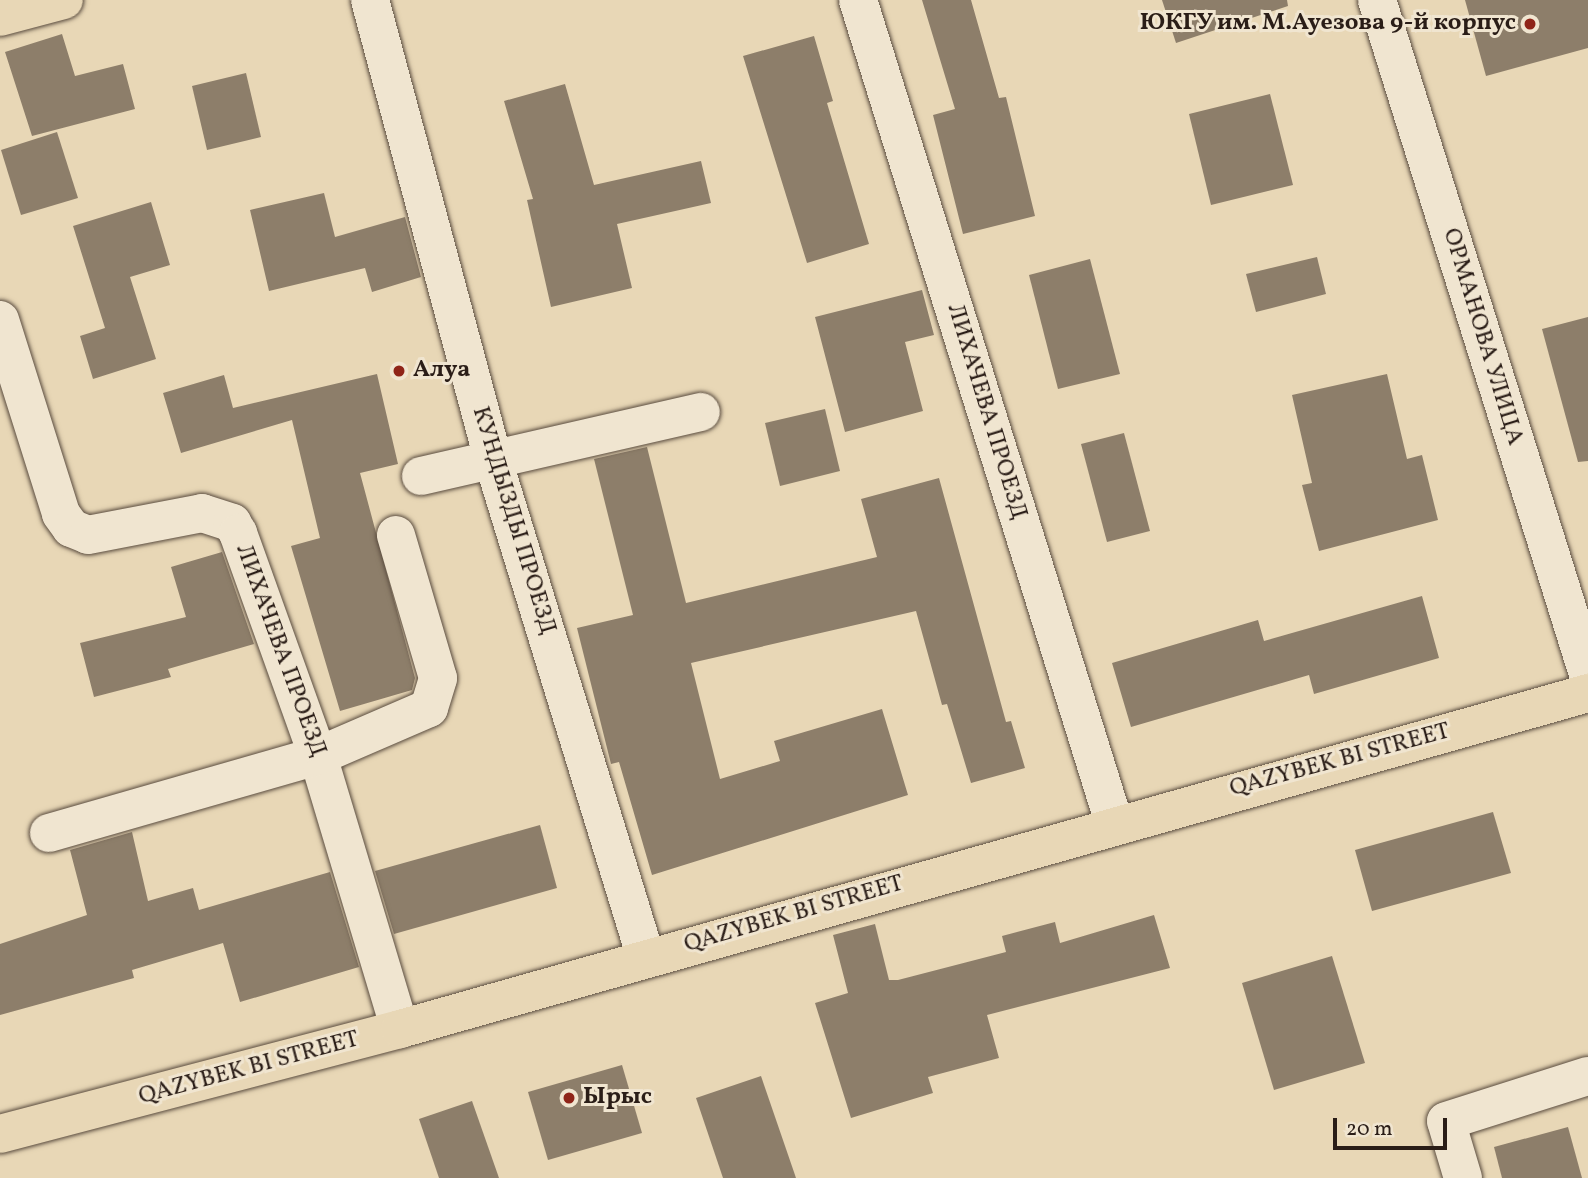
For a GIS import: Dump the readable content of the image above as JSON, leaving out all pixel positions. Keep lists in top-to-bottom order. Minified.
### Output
{"streets":{"main road":["QAZYBEK BI STREET"],"street":["ОРМАНОВА УЛИЦА","ЛИХАЧЕВА ПРОЕЗД","КУНДЫЗДЫ ПРОЕЗД"]},"crossings":[["ЛИХАЧЕВА ПРОЕЗД","QAZYBEK BI STREET"],["КУНДЫЗДЫ ПРОЕЗД","QAZYBEK BI STREET"]],"places":["ЮКГУ им. М.Ауезова 9-й корпус","Алуа","Ырыс"],"scale_bar":"20 m"}
